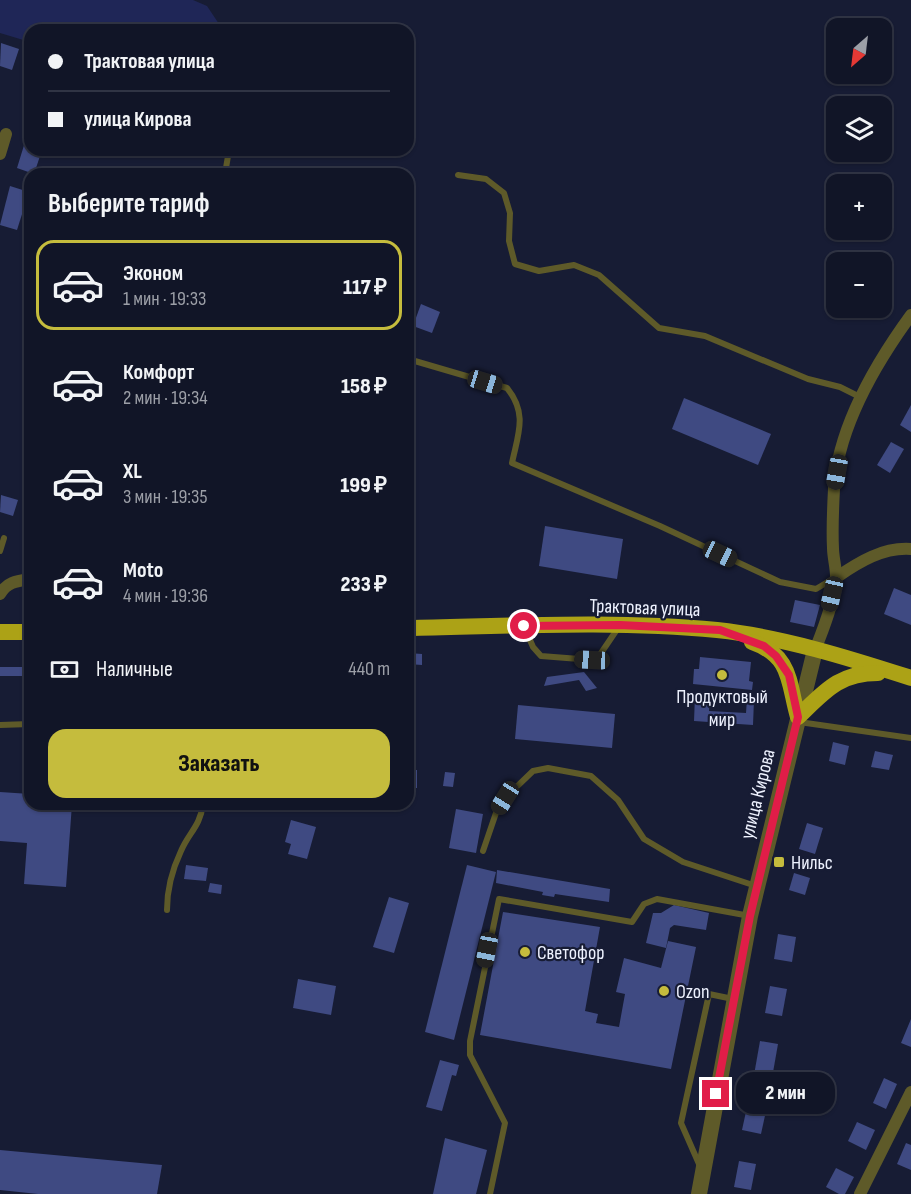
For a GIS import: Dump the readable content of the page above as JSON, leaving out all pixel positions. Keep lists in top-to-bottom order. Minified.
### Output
{"streets":{"highway":["Трактовая улица"],"street":["улица Кирова"]},"crossings":[["Трактовая улица","улица Кирова"]],"places":{"other":["Продуктовый мир","Светофор","Ozon"],"transit":["Нильс"]},"north":"bottom left","page":{"map_buttons":["+","−"],"banner":["Трактовая улица","улица Кирова"],"heading":"Выберите тариф","list":[{"name":"Эконом","note":"1 мин · 19:33","value":"117 ₽"},{"name":"Комфорт","note":"2 мин · 19:34","value":"158 ₽"},{"name":"XL","note":"3 мин · 19:35","value":"199 ₽"},{"name":"Moto","note":"4 мин · 19:36","value":"233 ₽"}],"pay":["Наличные","440 m"],"buttons":"Заказать","bubble":"2 мин"}}
